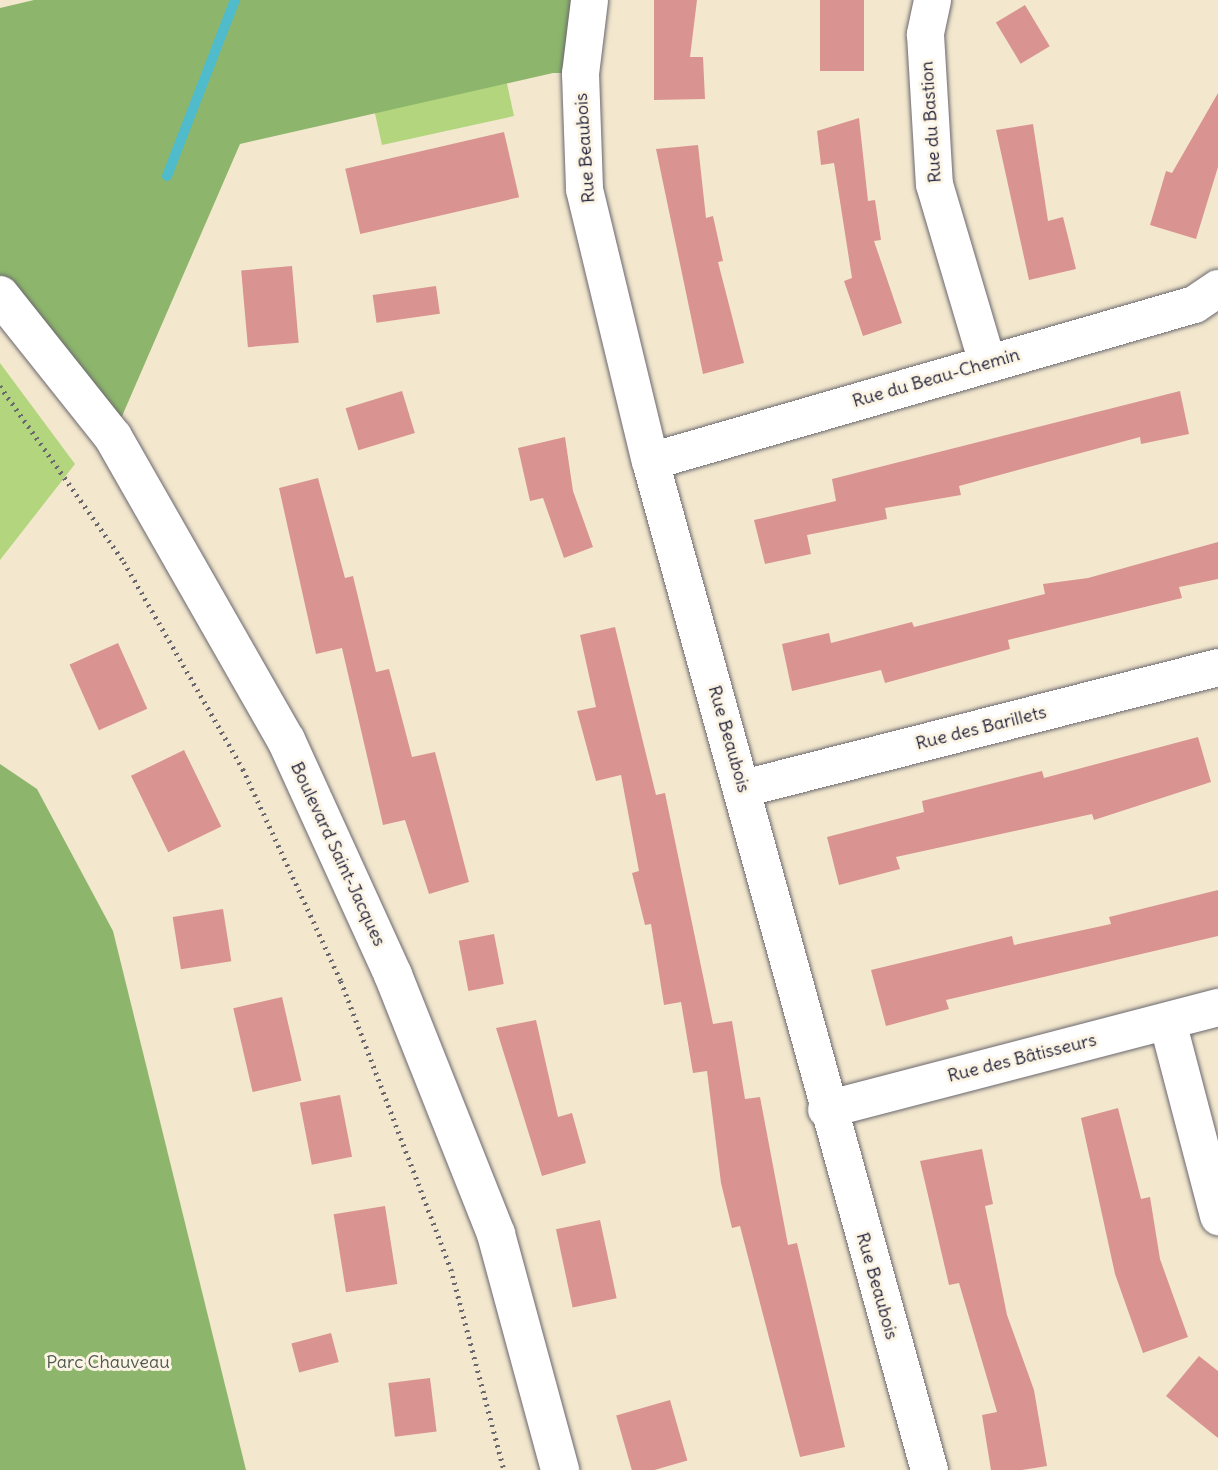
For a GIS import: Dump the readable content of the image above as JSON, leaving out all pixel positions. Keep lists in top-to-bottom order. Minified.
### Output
{"streets":{"street":["Rue du Bastion","Rue Beaubois","Rue du Beau-Chemin","Rue des Barillets","Boulevard Saint-Jacques","Rue des Bâtisseurs"]},"crossings":[["Rue du Bastion","Rue du Beau-Chemin"],["Rue Beaubois","Rue du Beau-Chemin"],["Rue Beaubois","Rue des Barillets"],["Rue Beaubois","Rue des Bâtisseurs"]],"parks":["Parc Chauveau"]}
